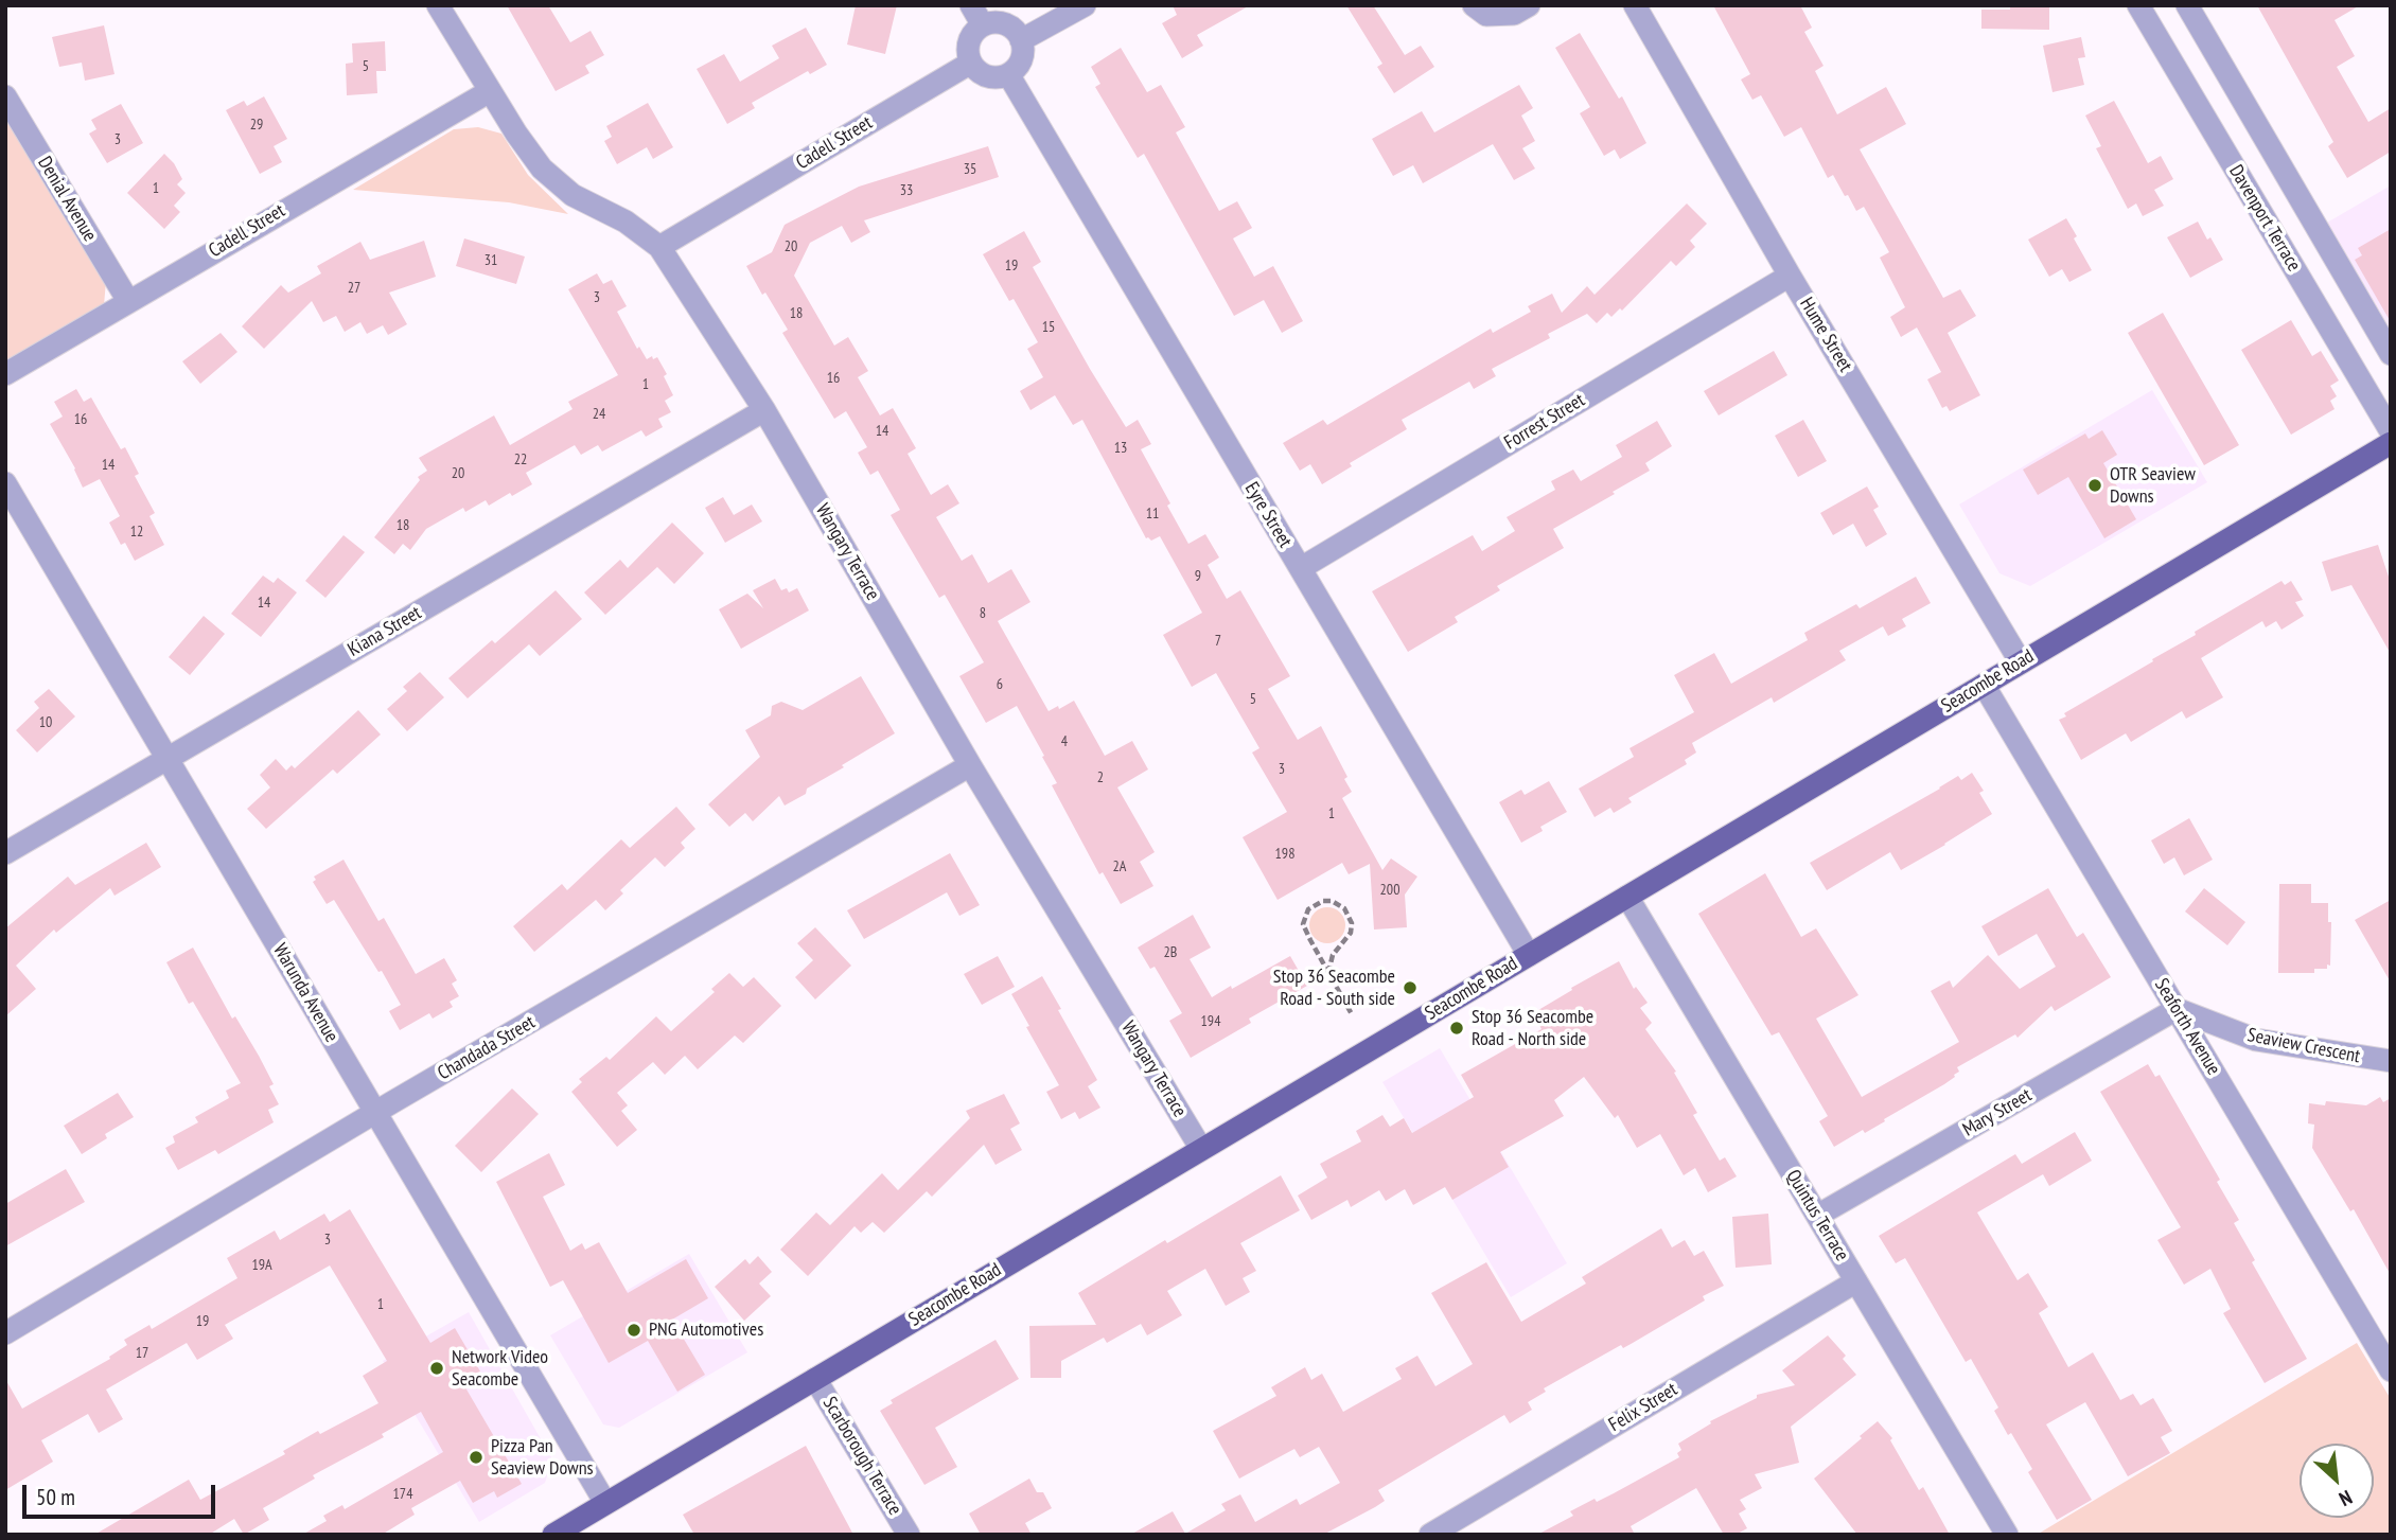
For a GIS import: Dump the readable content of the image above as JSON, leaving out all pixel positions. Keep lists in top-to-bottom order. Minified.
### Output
{"streets":{"main road":["Seacombe Road"],"street":["Cadell Street","Denial Avenue","Davenport Terrace","Hume Street","Forrest Street","Eyre Street","Wangary Terrace","Kiana Street","Warunda Avenue","Seaforth Avenue","Seaview Crescent","Chandada Street","Mary Street","Quintus Terrace","Felix Street","Scarborough Terrace"]},"crossings":[["Cadell Street","Denial Avenue"],["Cadell Street","Eyre Street"],["Cadell Street","Wangary Terrace"],["Davenport Terrace","Seacombe Road"],["Hume Street","Forrest Street"],["Hume Street","Seacombe Road"],["Forrest Street","Eyre Street"],["Eyre Street","Seacombe Road"],["Wangary Terrace","Kiana Street"],["Wangary Terrace","Seacombe Road"],["Wangary Terrace","Chandada Street"],["Kiana Street","Warunda Avenue"],["Seacombe Road","Warunda Avenue"],["Seacombe Road","Seaforth Avenue"],["Seacombe Road","Quintus Terrace"],["Seacombe Road","Scarborough Terrace"],["Warunda Avenue","Chandada Street"],["Seaforth Avenue","Seaview Crescent"],["Seaforth Avenue","Mary Street"],["Seaview Crescent","Mary Street"],["Mary Street","Quintus Terrace"],["Quintus Terrace","Felix Street"]],"places":["OTR Seaview Downs","Stop 36 Seacombe Road - South side","Stop 36 Seacombe Road - North side","PNG Automotives","Network Video Seacombe","Pizza Pan Seaview Downs"],"house_numbers":["5","29","3","35","1","33","20","31","19","27","3","18","15","16","1","24","16","14","13","22","14","20","11","18","12","9","14","8","7","6","5","10","4","3","2","1","198","2A","200","2B","194","3","19A","1","19","17","174"],"scale_bar":"50 m","north":"bottom right"}
